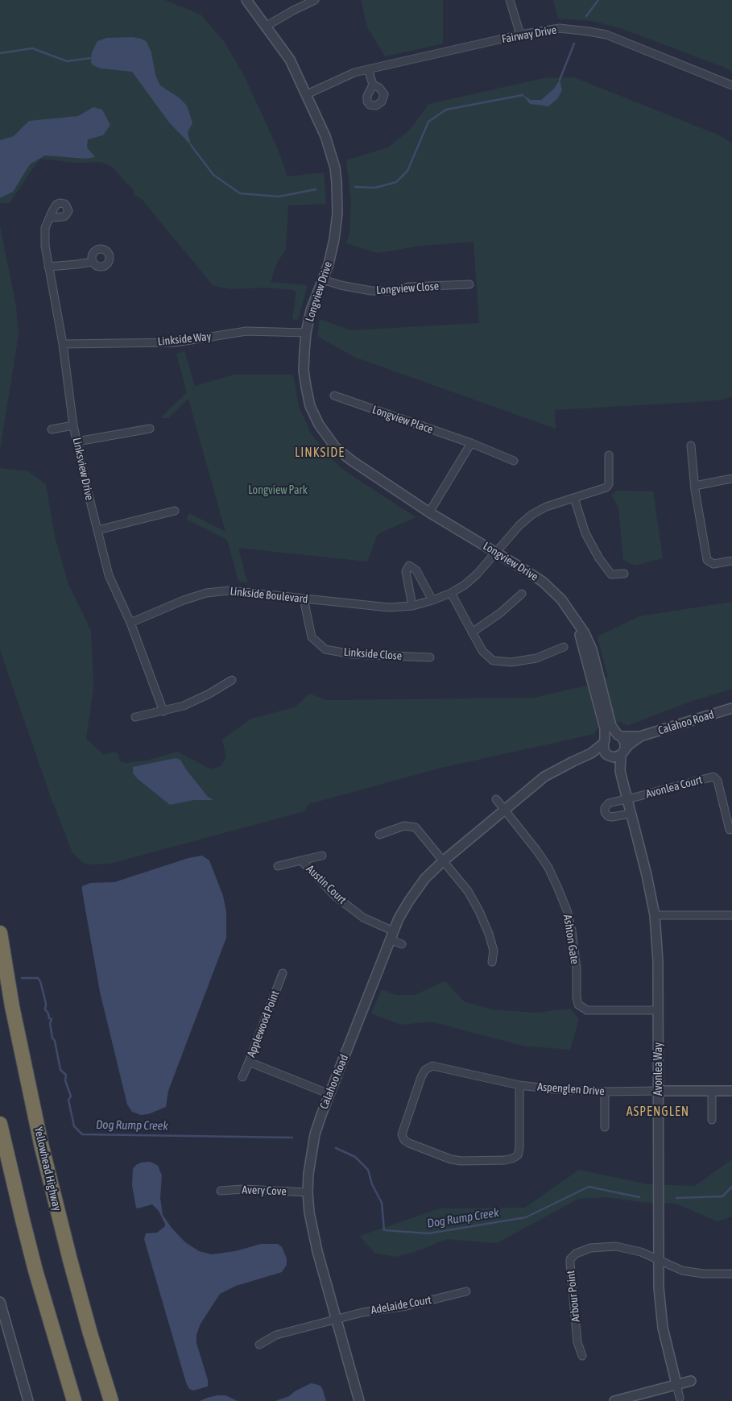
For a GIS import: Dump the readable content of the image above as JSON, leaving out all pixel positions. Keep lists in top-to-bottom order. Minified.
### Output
{"streets":{"highway":["Yellowhead Highway"],"street":["Fairway Drive","Longview Close","Longview Drive","Linkside Way","Longview Place","Linksview Drive","Linkside Boulevard","Linkside Close","Calahoo Road","Avonlea Court","Austin Court","Ashton Gate","Applewood Point","Avonlea Way","Aspenglen Drive","Avery Cove","Arbour Point","Adelaide Court"]},"crossings":[["Fairway Drive","Longview Drive"],["Longview Close","Longview Drive"],["Longview Drive","Linkside Way"],["Longview Drive","Linkside Boulevard"],["Longview Drive","Calahoo Road"],["Longview Drive","Avonlea Way"],["Linkside Way","Linksview Drive"],["Linksview Drive","Linkside Boulevard"],["Linkside Boulevard","Linkside Close"],["Calahoo Road","Austin Court"],["Calahoo Road","Ashton Gate"],["Calahoo Road","Applewood Point"],["Calahoo Road","Avonlea Way"],["Calahoo Road","Avery Cove"],["Calahoo Road","Adelaide Court"],["Avonlea Court","Avonlea Way"],["Ashton Gate","Avonlea Way"],["Avonlea Way","Aspenglen Drive"],["Avonlea Way","Arbour Point"]],"districts":["LINKSIDE","ASPENGLEN"],"water":["Dog Rump Creek"],"parks":["Longview Park"]}
